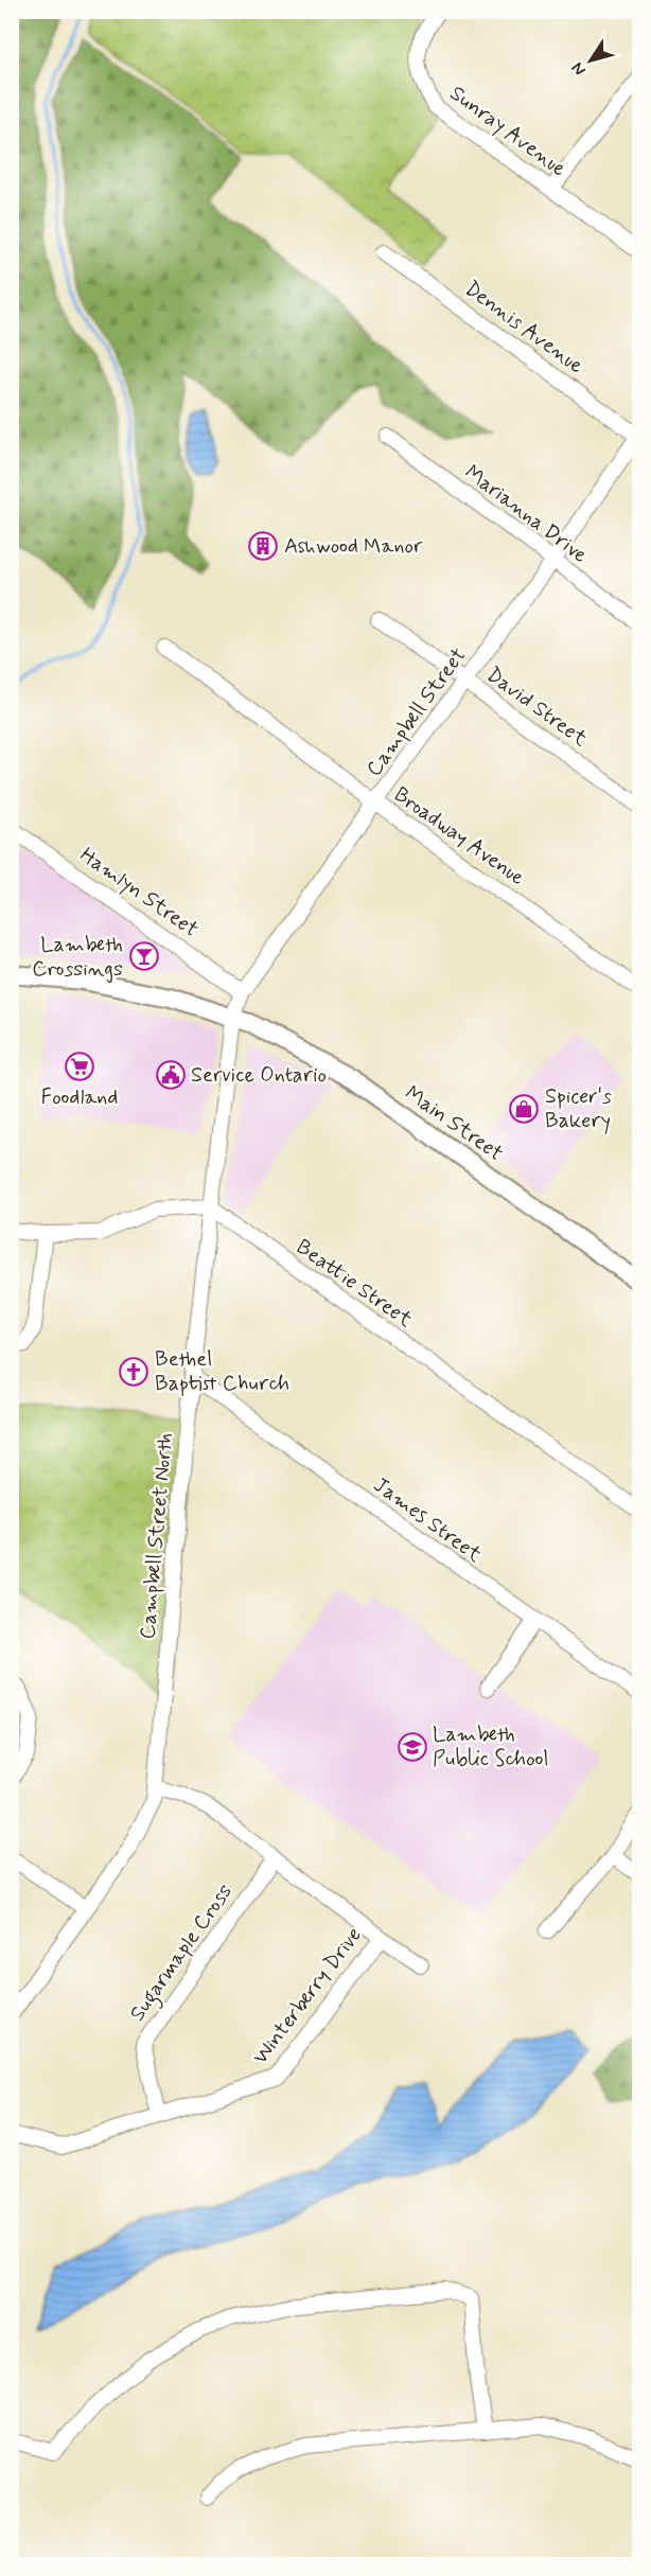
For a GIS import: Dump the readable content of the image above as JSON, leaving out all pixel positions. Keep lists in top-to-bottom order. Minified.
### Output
{"streets":{"main road":["Main Street"],"street":["Sunray Avenue","Dennis Avenue","Marianna Drive","David Street","Campbell Street","Broadway Avenue","Hamlyn Street","Beattie Street","James Street","Campbell Street North","Sugarmaple Cross","Winterberry Drive"]},"crossings":[["Dennis Avenue","Campbell Street"],["Marianna Drive","Campbell Street"],["David Street","Campbell Street"],["Campbell Street","Broadway Avenue"],["Campbell Street","Hamlyn Street"],["Campbell Street","Main Street"],["Campbell Street","Campbell Street North"],["Main Street","Campbell Street North"],["Beattie Street","Campbell Street North"],["James Street","Campbell Street North"],["Campbell Street North","Winterberry Drive"],["Sugarmaple Cross","Winterberry Drive"]],"places":{"building":["Ashwood Manor"],"bar":["Lambeth Crossings"],"supermarket":["Foodland"],"public building":["Service Ontario"],"shop":["Spicer's Bakery"],"church":["Bethel Baptist Church"],"school or university":["Lambeth Public School"]},"north":"bottom left"}
